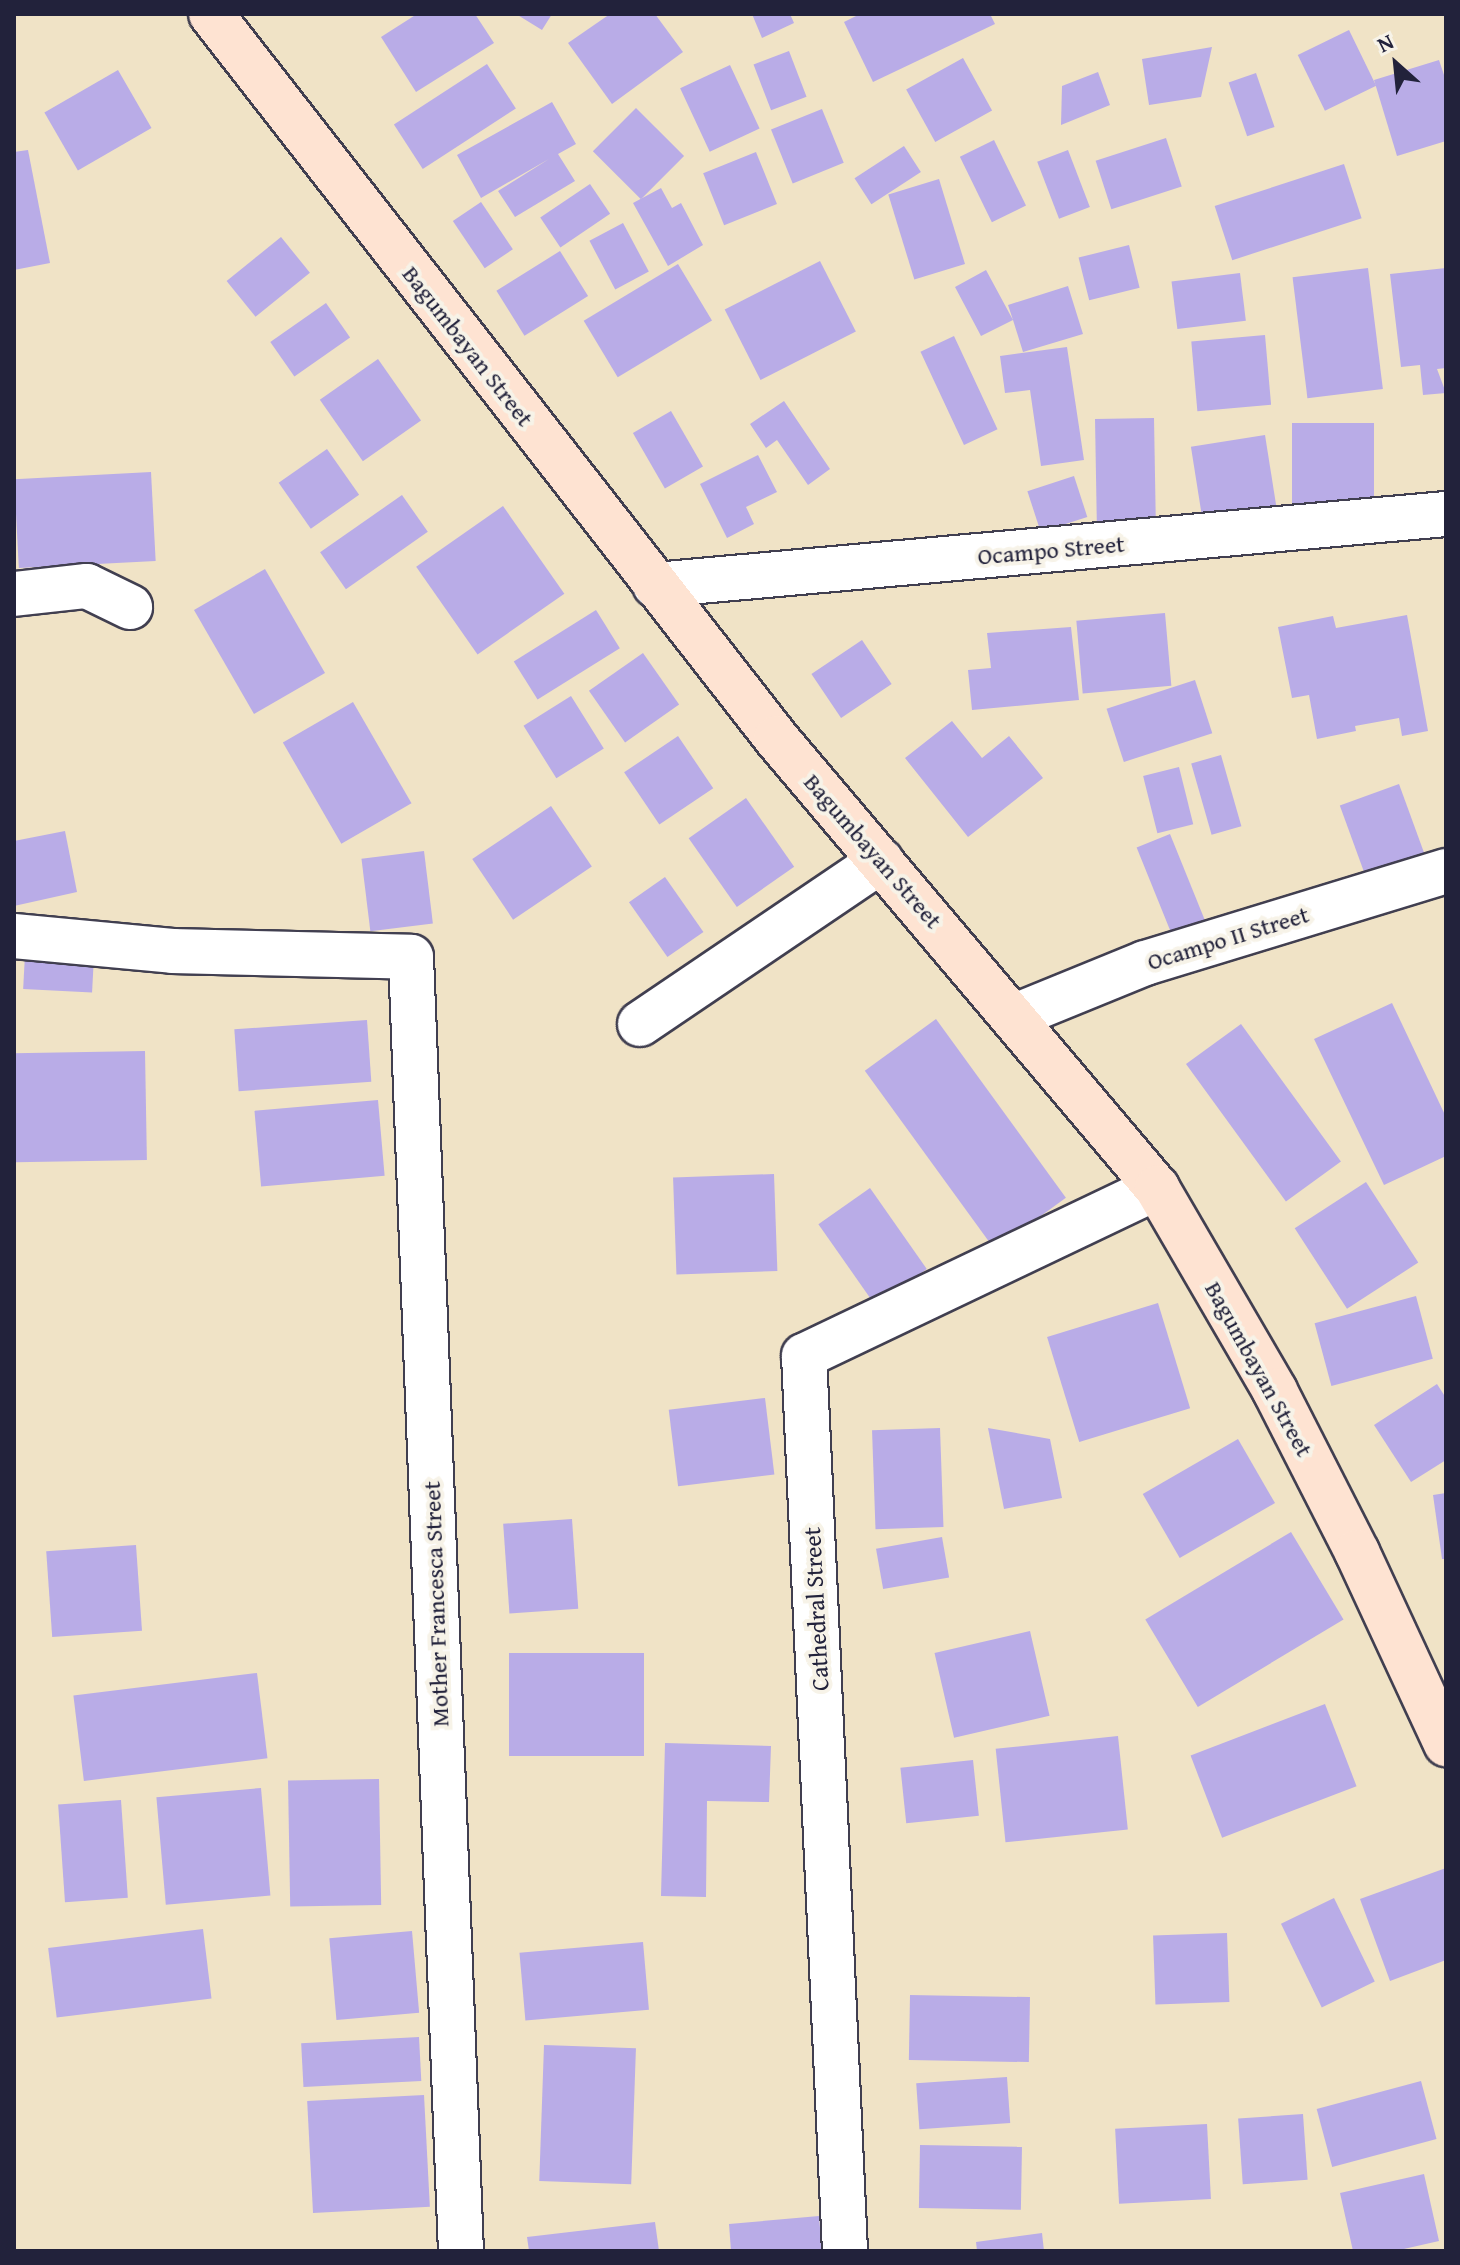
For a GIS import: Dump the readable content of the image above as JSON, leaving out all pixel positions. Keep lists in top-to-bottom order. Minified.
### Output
{"streets":{"main road":["Bagumbayan Street"],"street":["Ocampo Street","Ocampo Ⅱ Street","Mother Francesca Street","Cathedral Street"]},"crossings":[["Bagumbayan Street","Ocampo Street"],["Bagumbayan Street","Ocampo Ⅱ Street"],["Bagumbayan Street","Cathedral Street"]],"north":"top left"}
